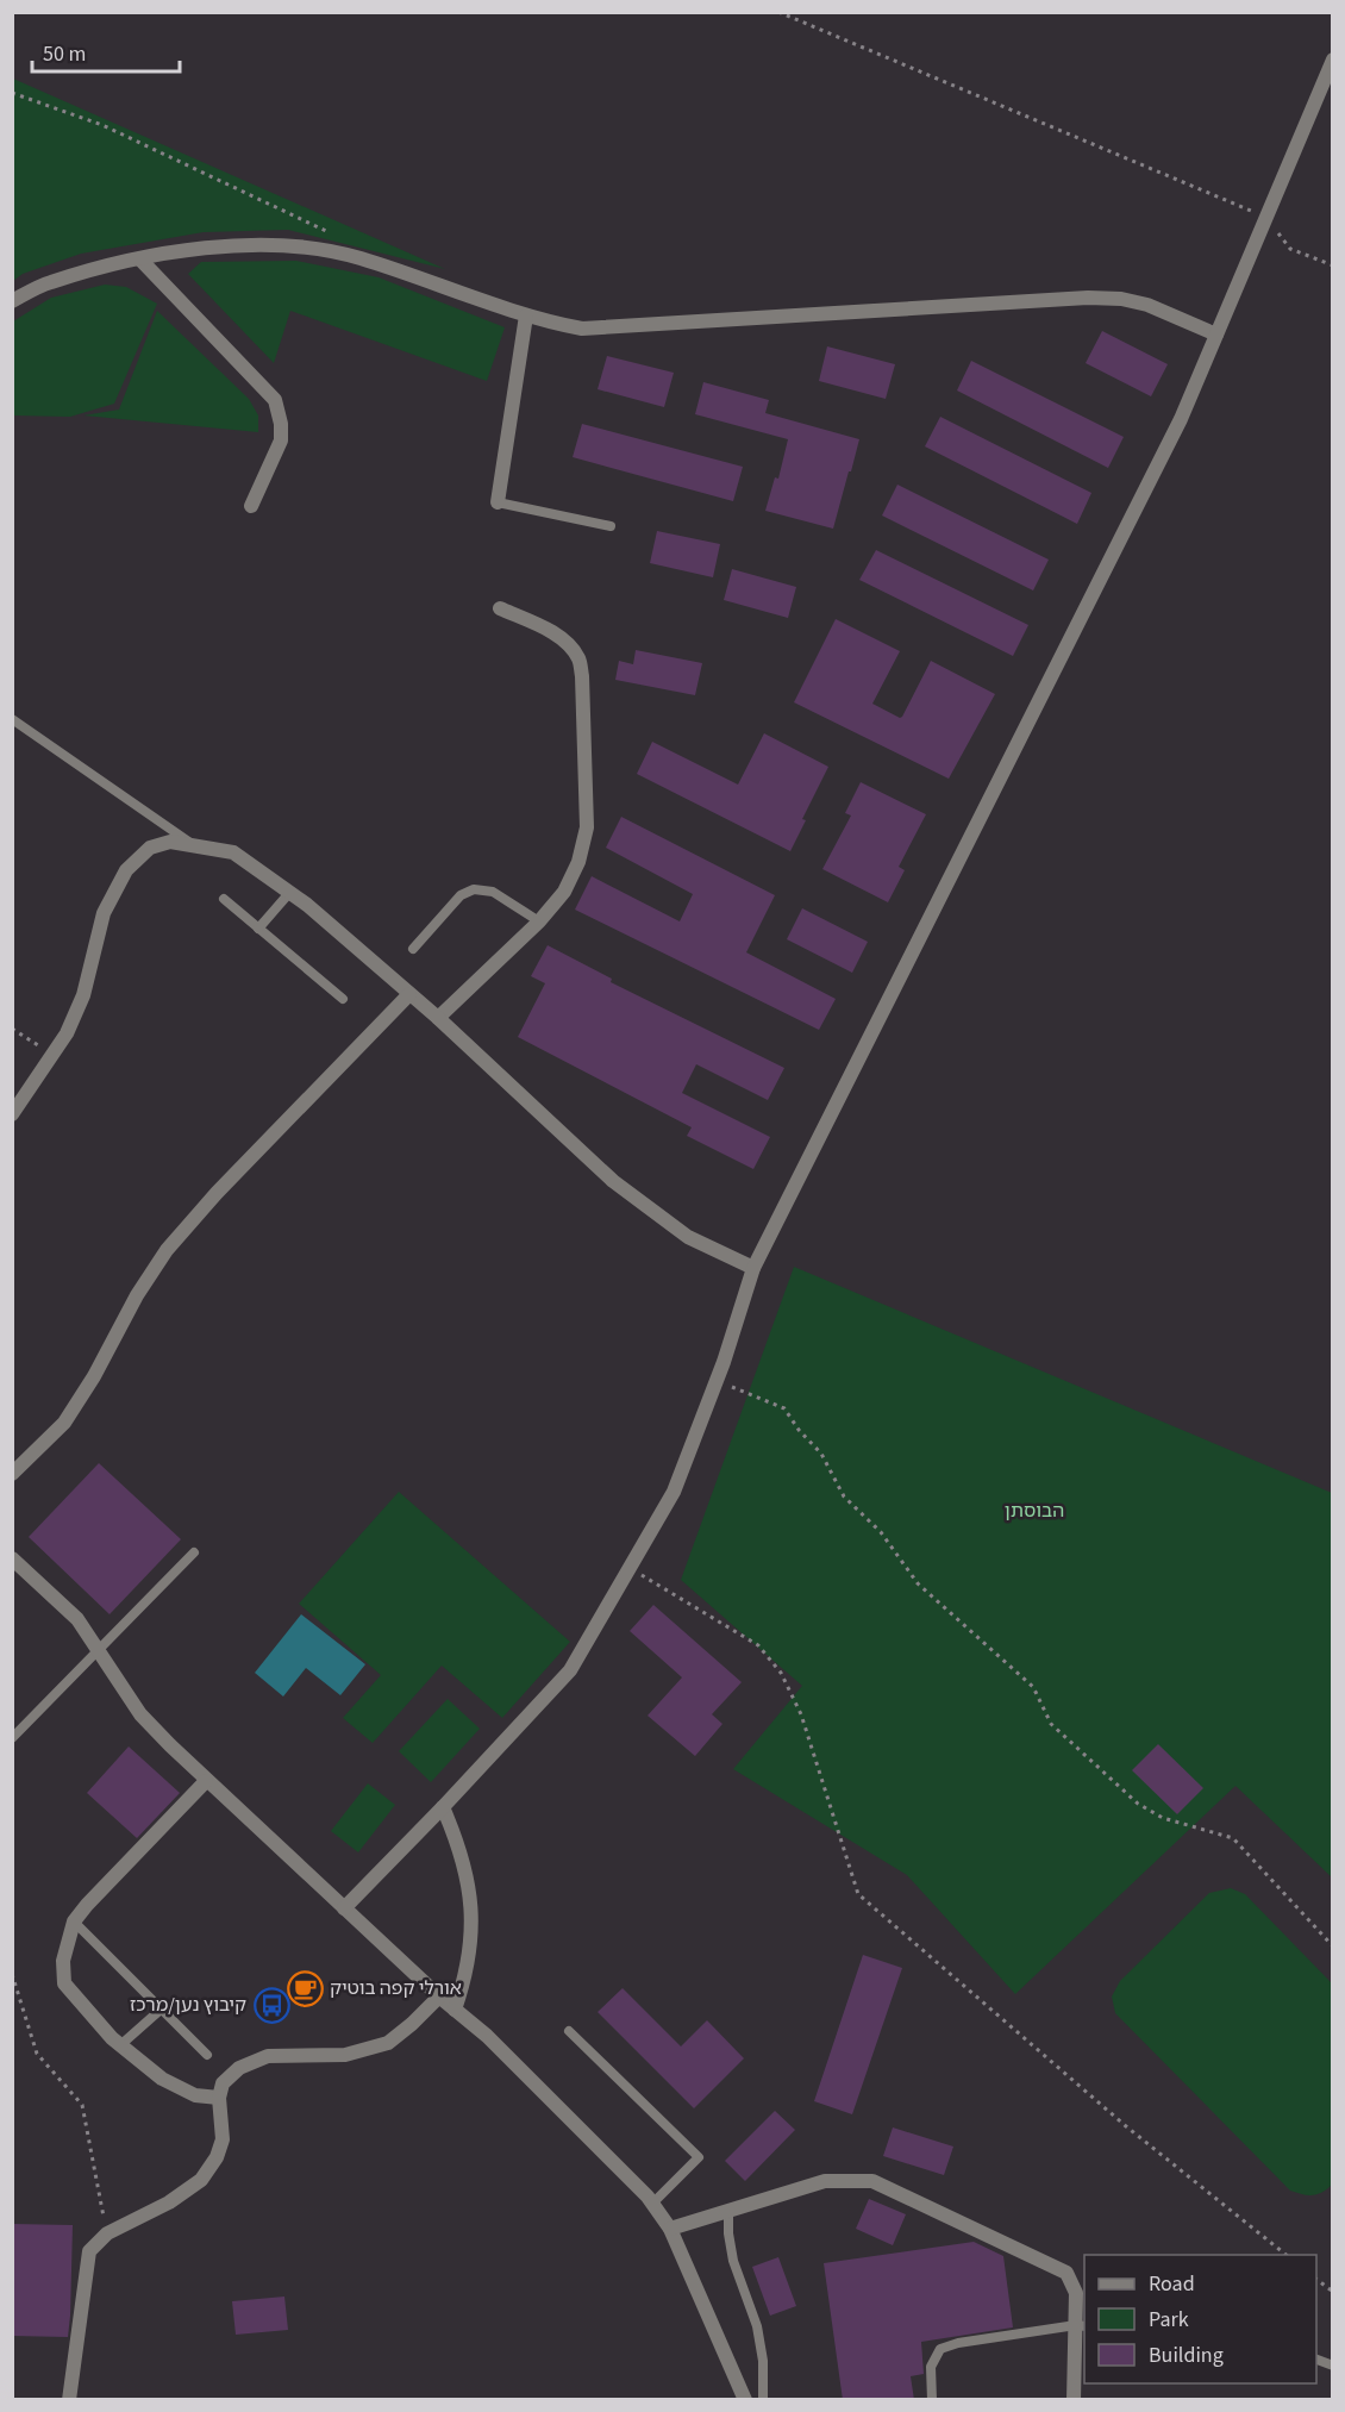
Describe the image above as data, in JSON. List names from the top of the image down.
{
  "parks": ["הבוסתן"],
  "places": {
    "cafe": ["אורלי קפה בוטיק"],
    "bus stop": ["קיבוץ נען/מרכז"]
  },
  "legend": ["Road", "Park", "Building"],
  "scale_bar": "50 m"
}
